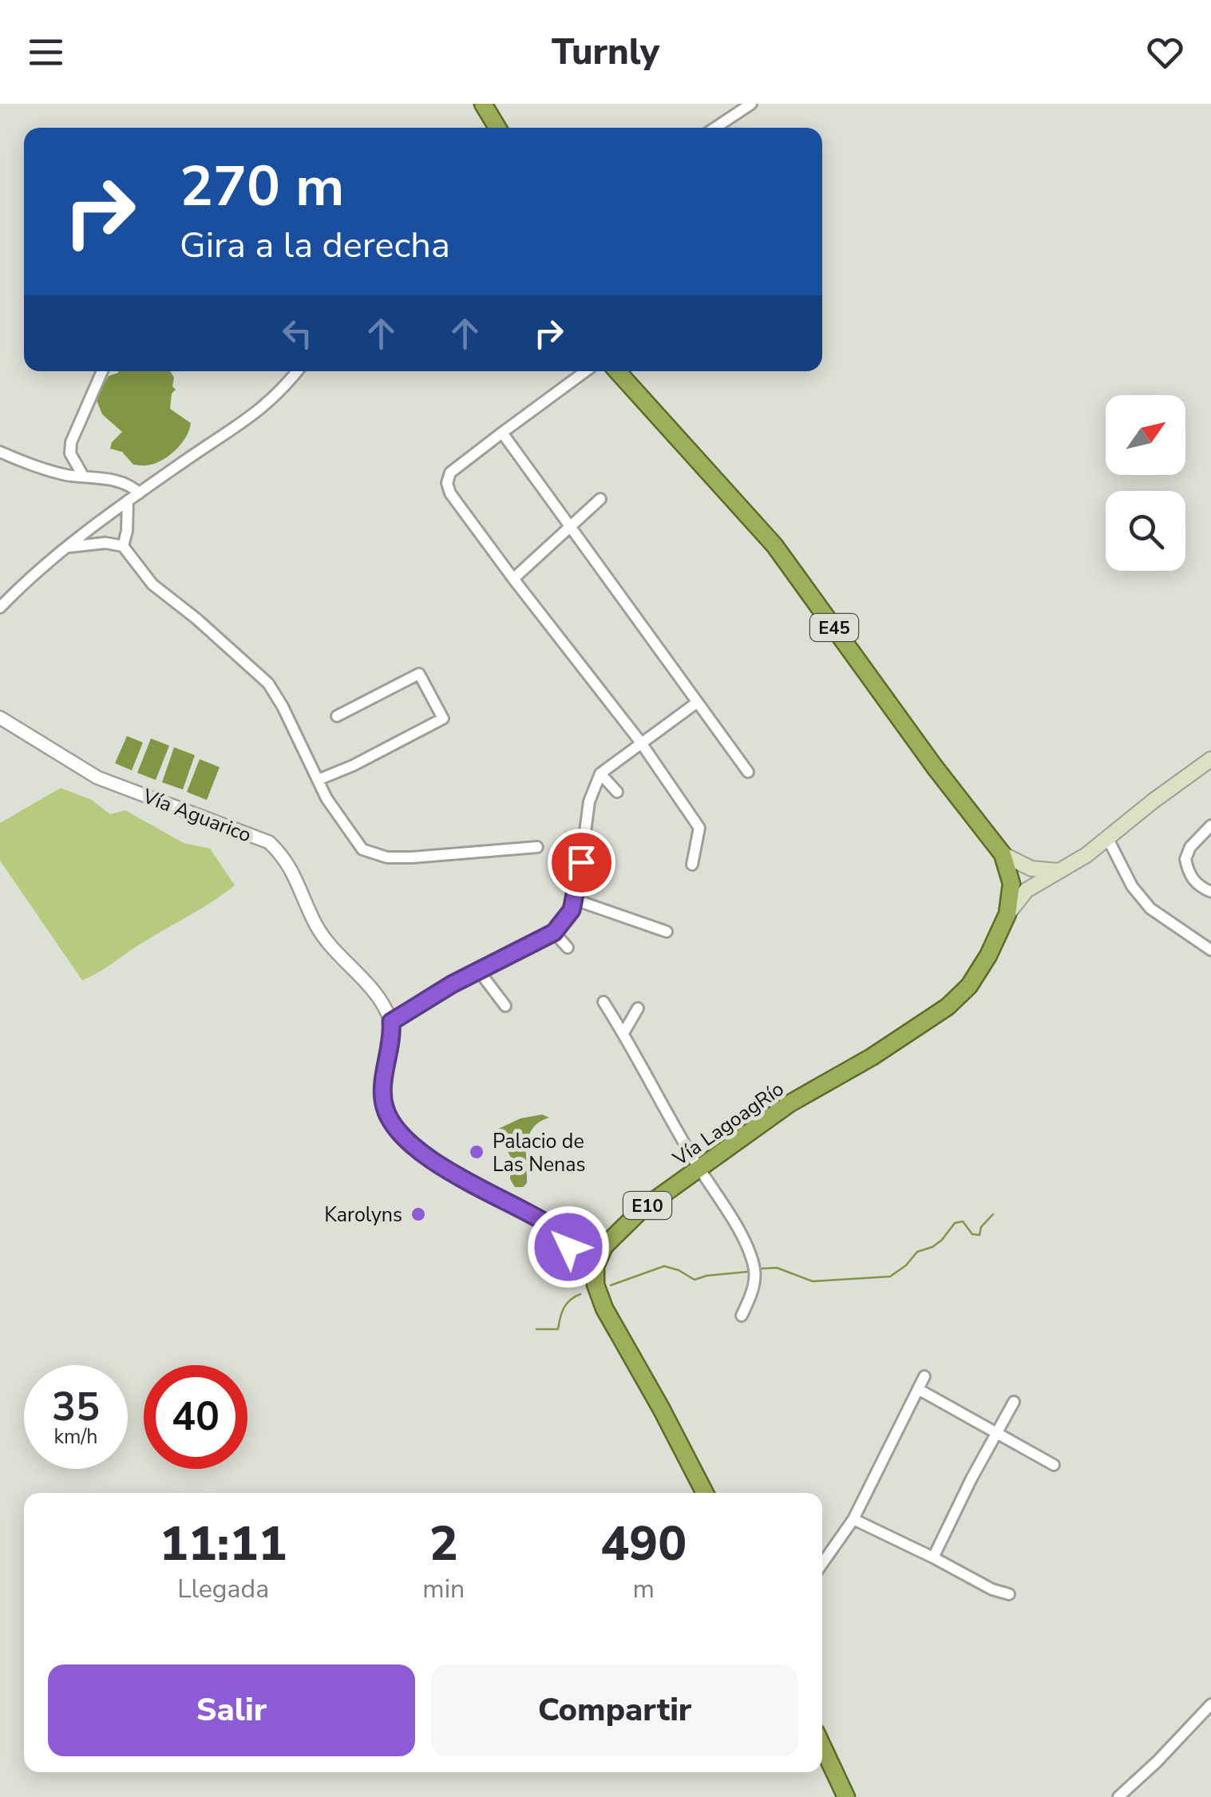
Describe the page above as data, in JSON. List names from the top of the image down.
{
  "streets": {
    "highway": ["E45", "Vía LagoagRío", "E10"],
    "street": ["Vía Aguarico"]
  },
  "crossings": [
    ["E45", "Vía LagoagRío"]
  ],
  "places": ["Palacio de Las Nenas", "Karolyns"],
  "north": "top right",
  "page": {
    "header": "Turnly",
    "turn": ["270 m", "Gira a la derecha"],
    "speed": "35 km/h",
    "limit": "40",
    "eta": [
      "11:11",
      "Llegada",
      "2",
      "min",
      "490",
      "m"
    ],
    "buttons": ["Salir", "Compartir"]
  }
}
